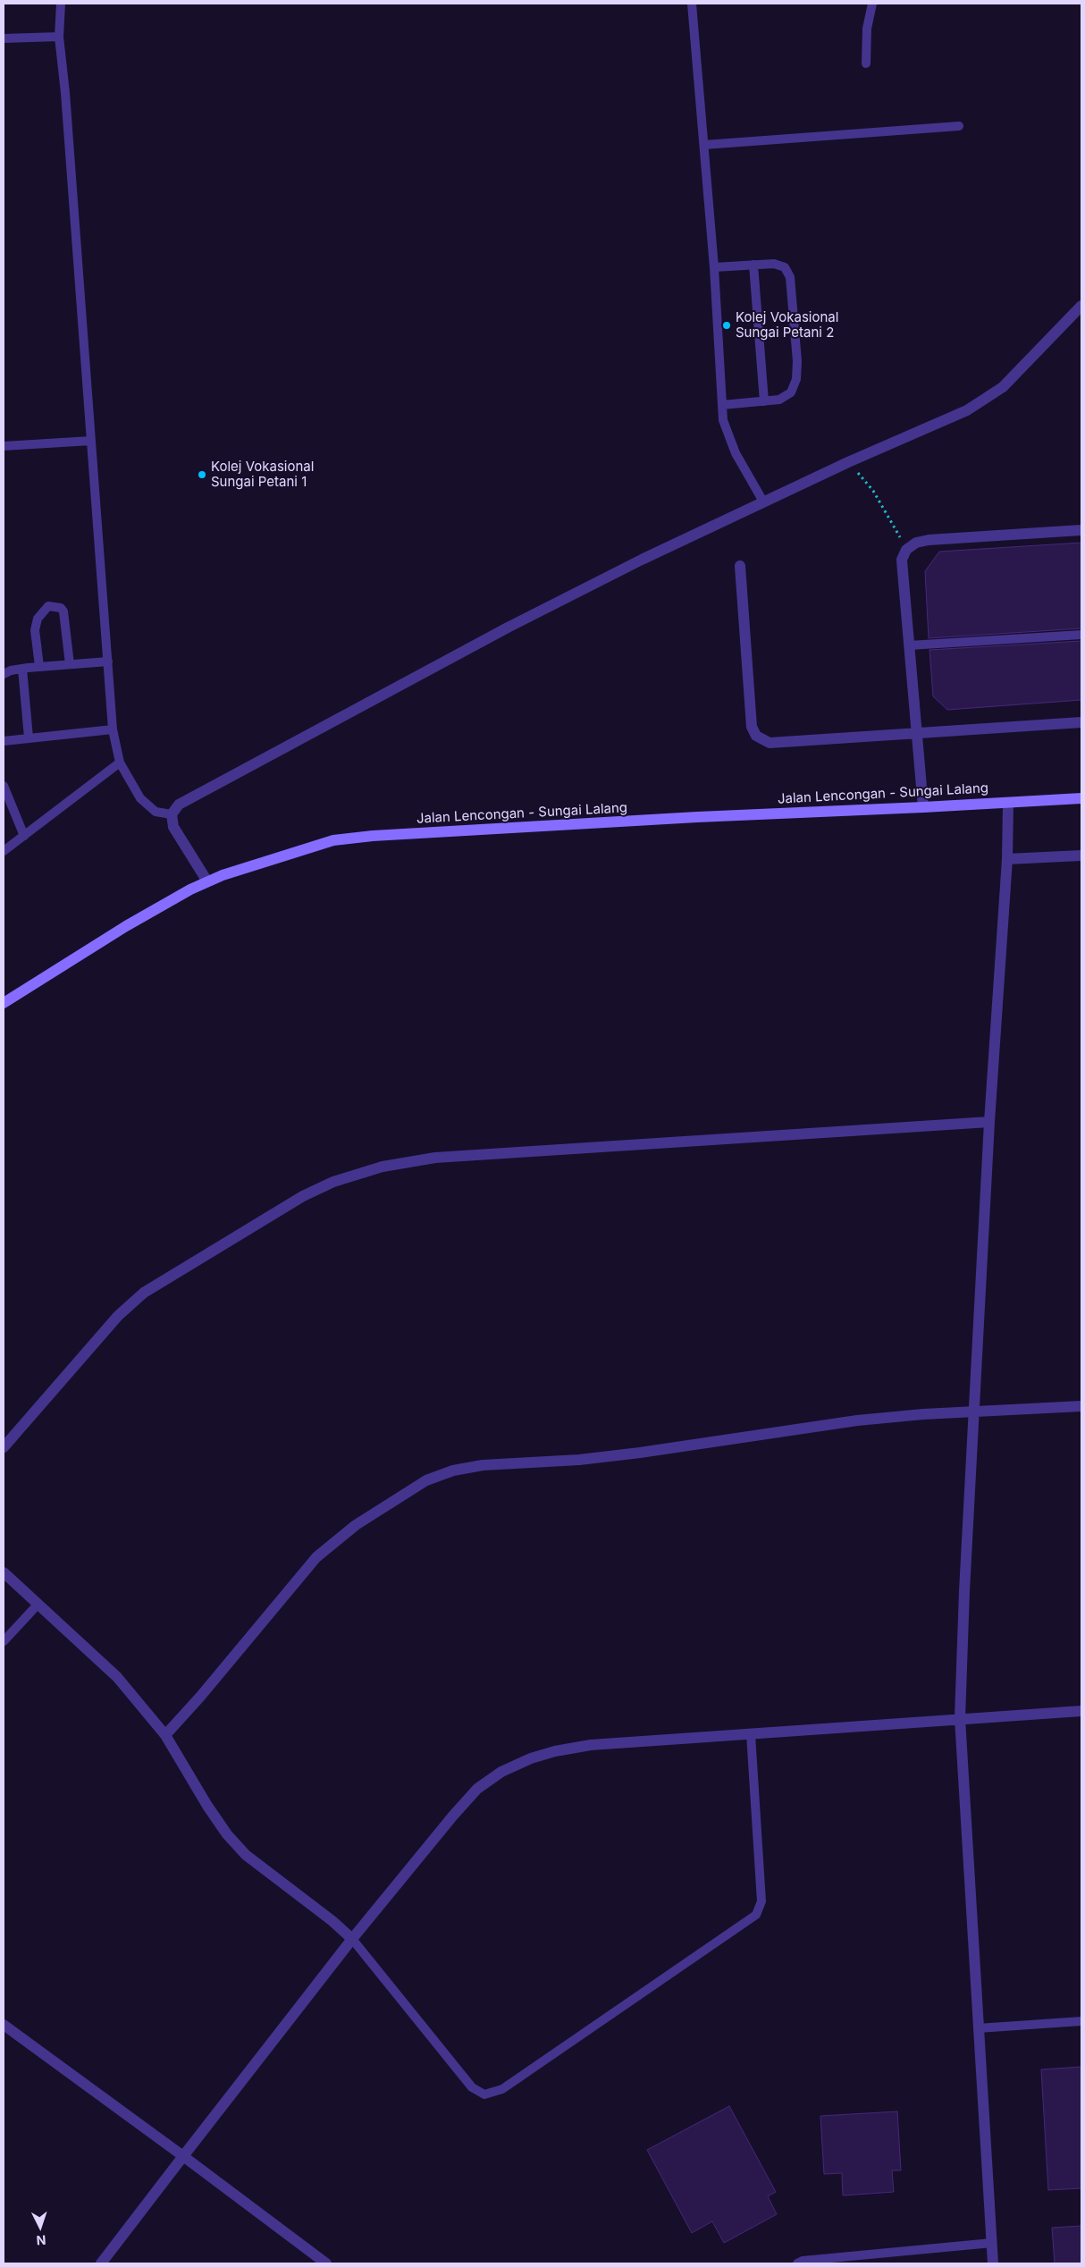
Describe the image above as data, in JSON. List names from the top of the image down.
{
  "streets": {
    "street": ["Jalan Lencongan - Sungai Lalang"]
  },
  "places": ["Kolej Vokasional Sungai Petani 2", "Kolej Vokasional Sungai Petani 1"],
  "north": "bottom"
}
